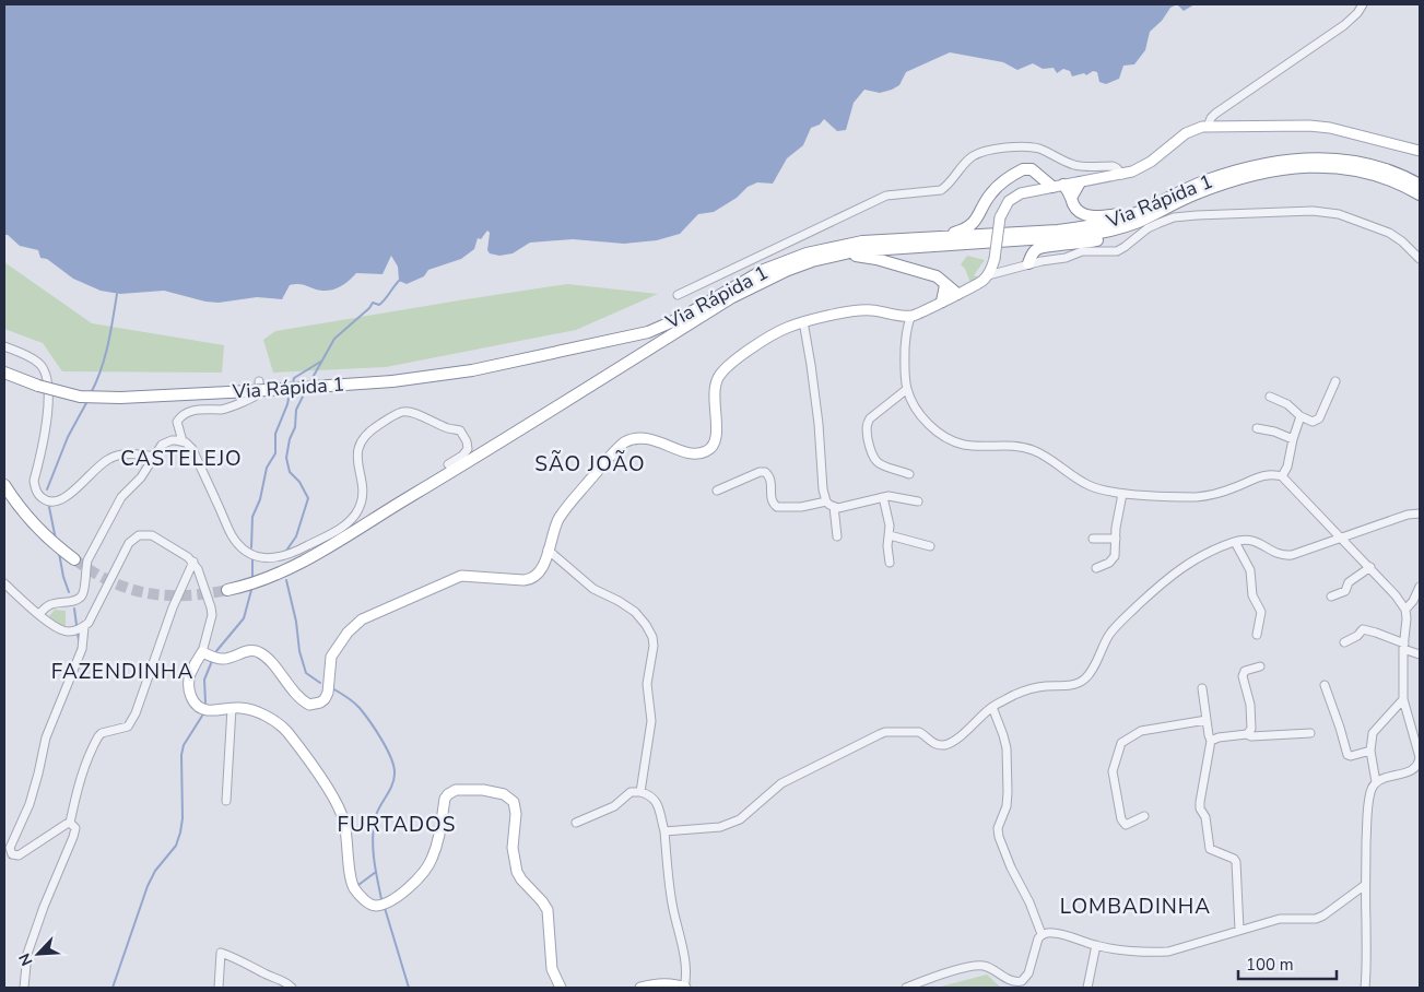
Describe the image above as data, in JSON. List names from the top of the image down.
{
  "streets": {
    "highway": ["Via Rápida 1"]
  },
  "districts": [
    "CASTELEJO",
    "SÃO JOÃO",
    "FAZENDINHA",
    "FURTADOS",
    "LOMBADINHA"
  ],
  "scale_bar": "100 m",
  "north": "bottom left"
}
